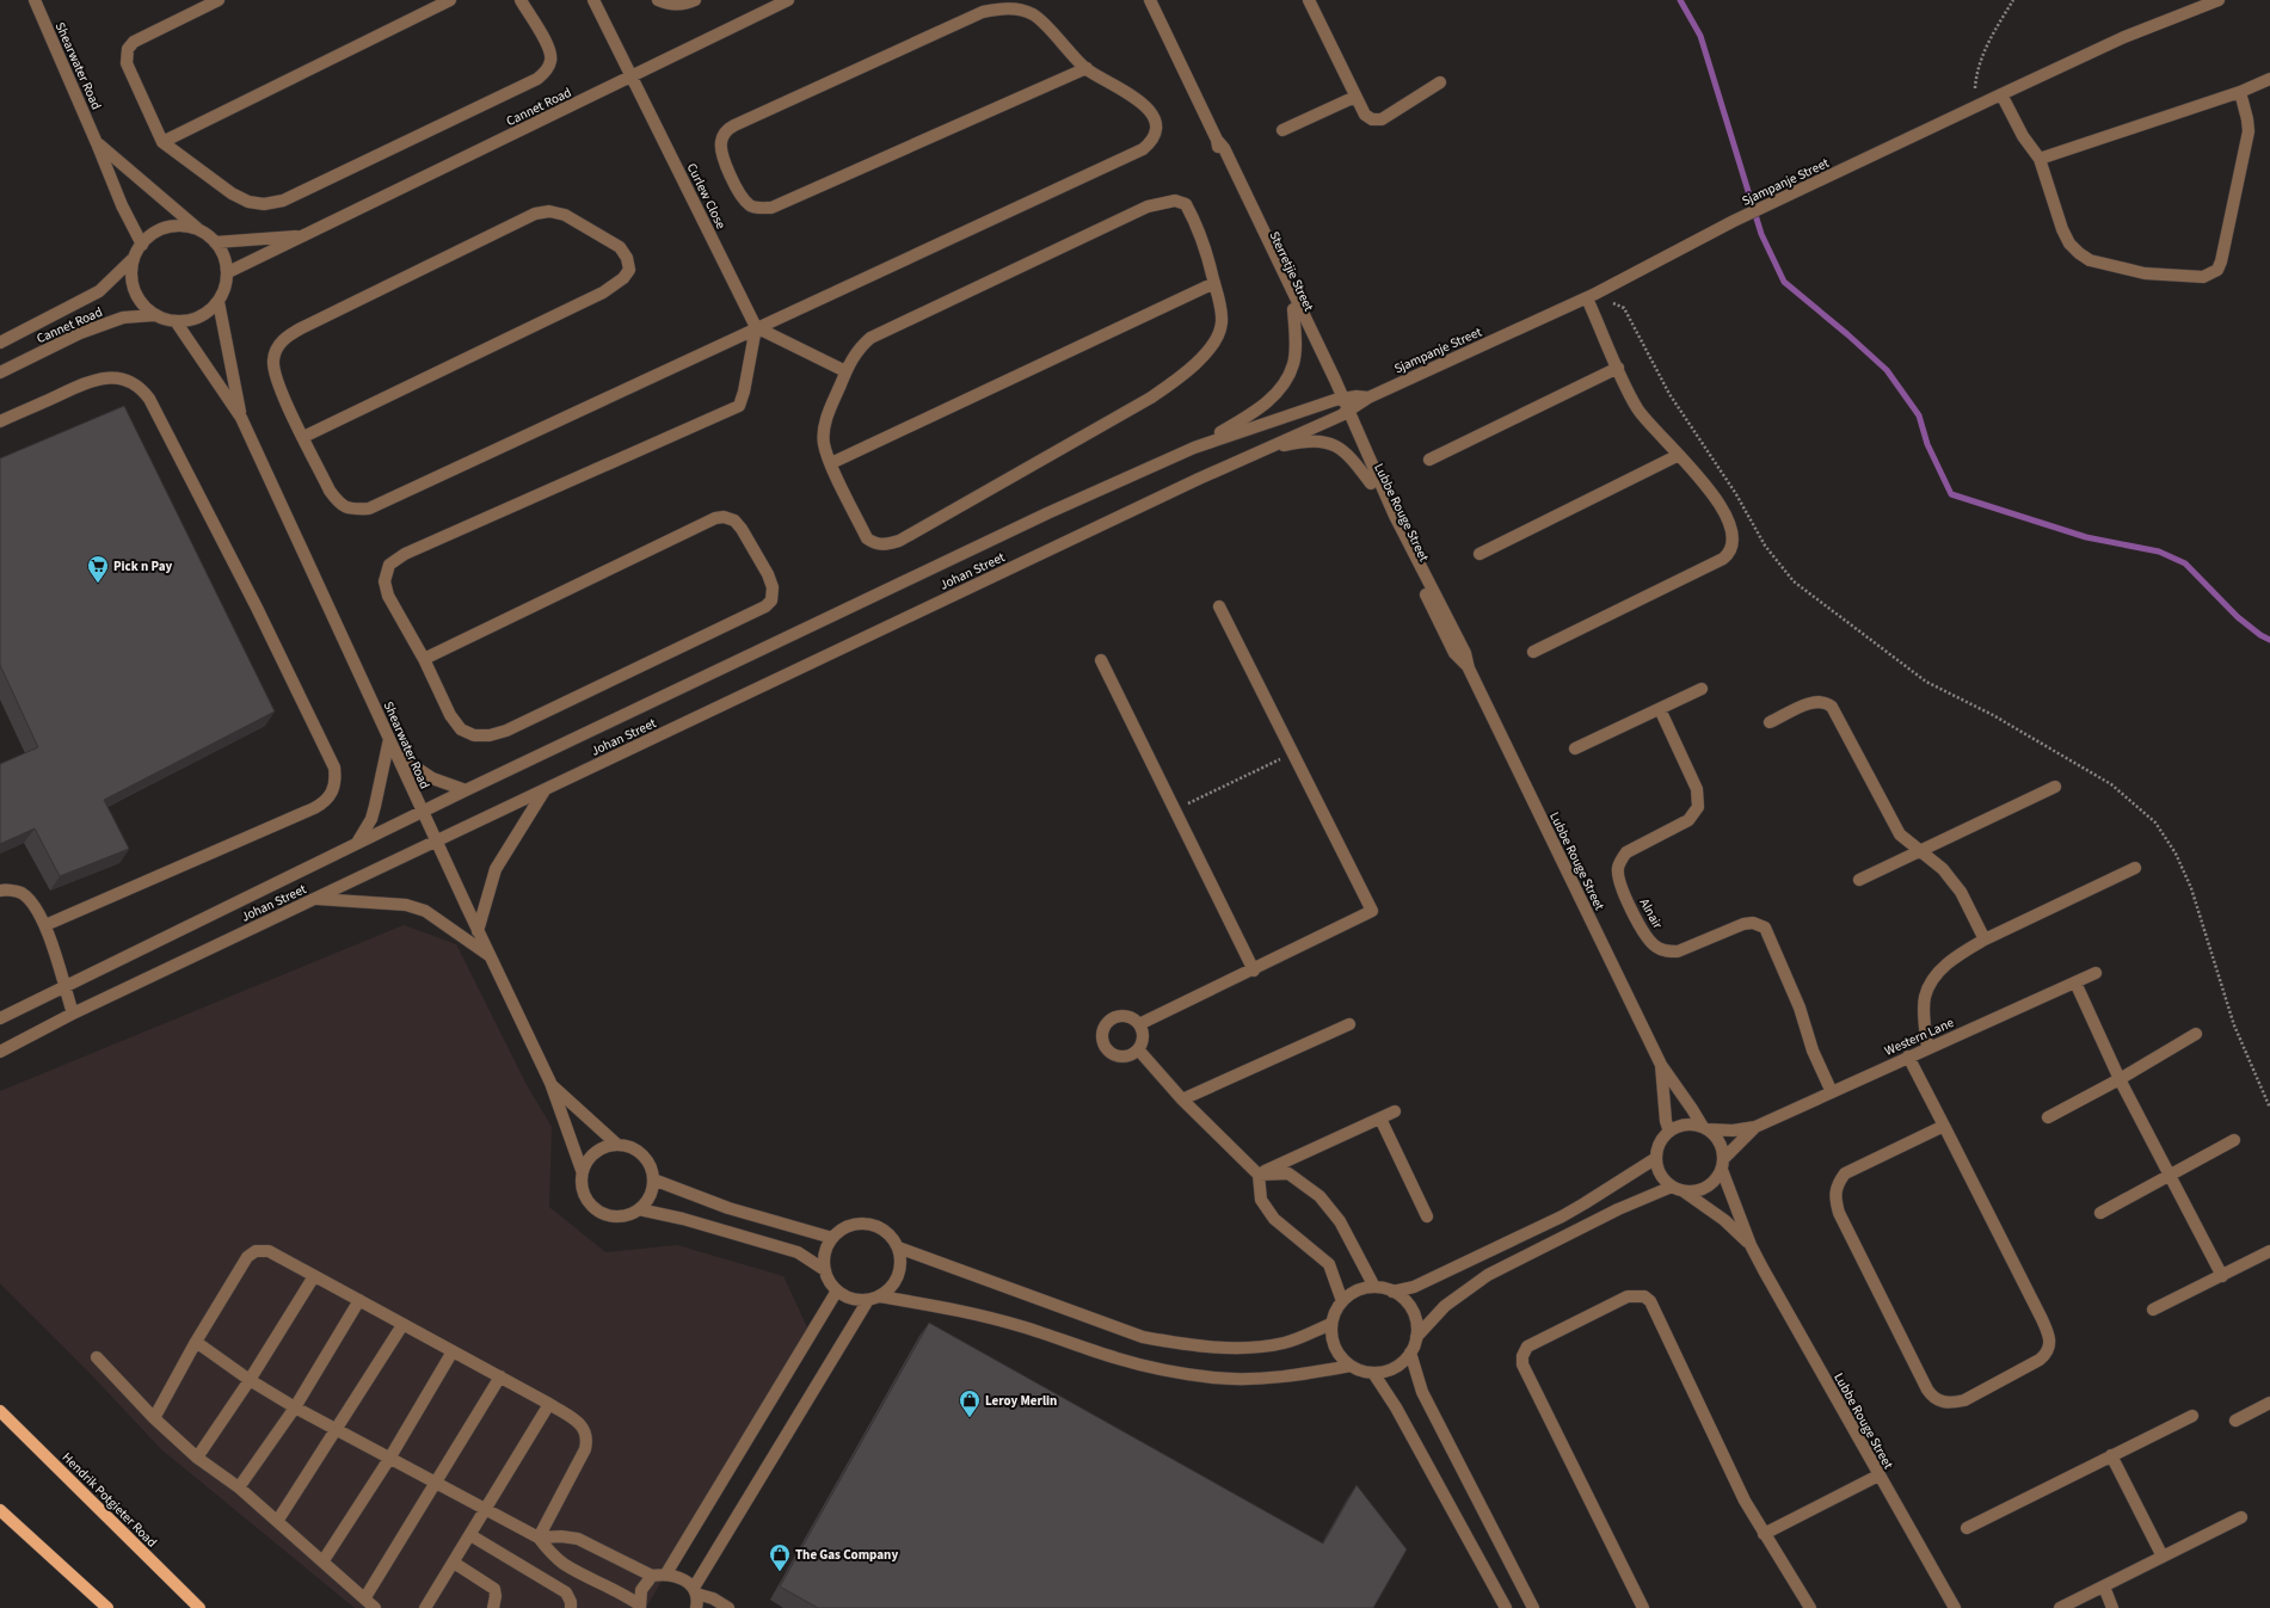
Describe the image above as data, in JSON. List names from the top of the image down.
{
  "streets": {
    "main road": ["Hendrik Potgieter Road"],
    "street": [
      "Shearwater Road",
      "Cannet Road",
      "Sjampanje Street",
      "Curlew Close",
      "Sterretjie Street",
      "Lubbe Rouge Street",
      "Johan Street",
      "Alnair",
      "Western Lane"
    ]
  },
  "crossings": [
    ["Shearwater Road", "Cannet Road"],
    ["Shearwater Road", "Johan Street"],
    ["Cannet Road", "Curlew Close"],
    ["Sjampanje Street", "Sterretjie Street"],
    ["Sjampanje Street", "Lubbe Rouge Street"],
    ["Sjampanje Street", "Johan Street"],
    ["Sterretjie Street", "Lubbe Rouge Street"],
    ["Sterretjie Street", "Johan Street"],
    ["Lubbe Rouge Street", "Johan Street"],
    ["Lubbe Rouge Street", "Western Lane"],
    ["Alnair", "Western Lane"]
  ],
  "places": {
    "supermarket": ["Pick n Pay"],
    "shop": ["Leroy Merlin", "The Gas Company"]
  }
}
